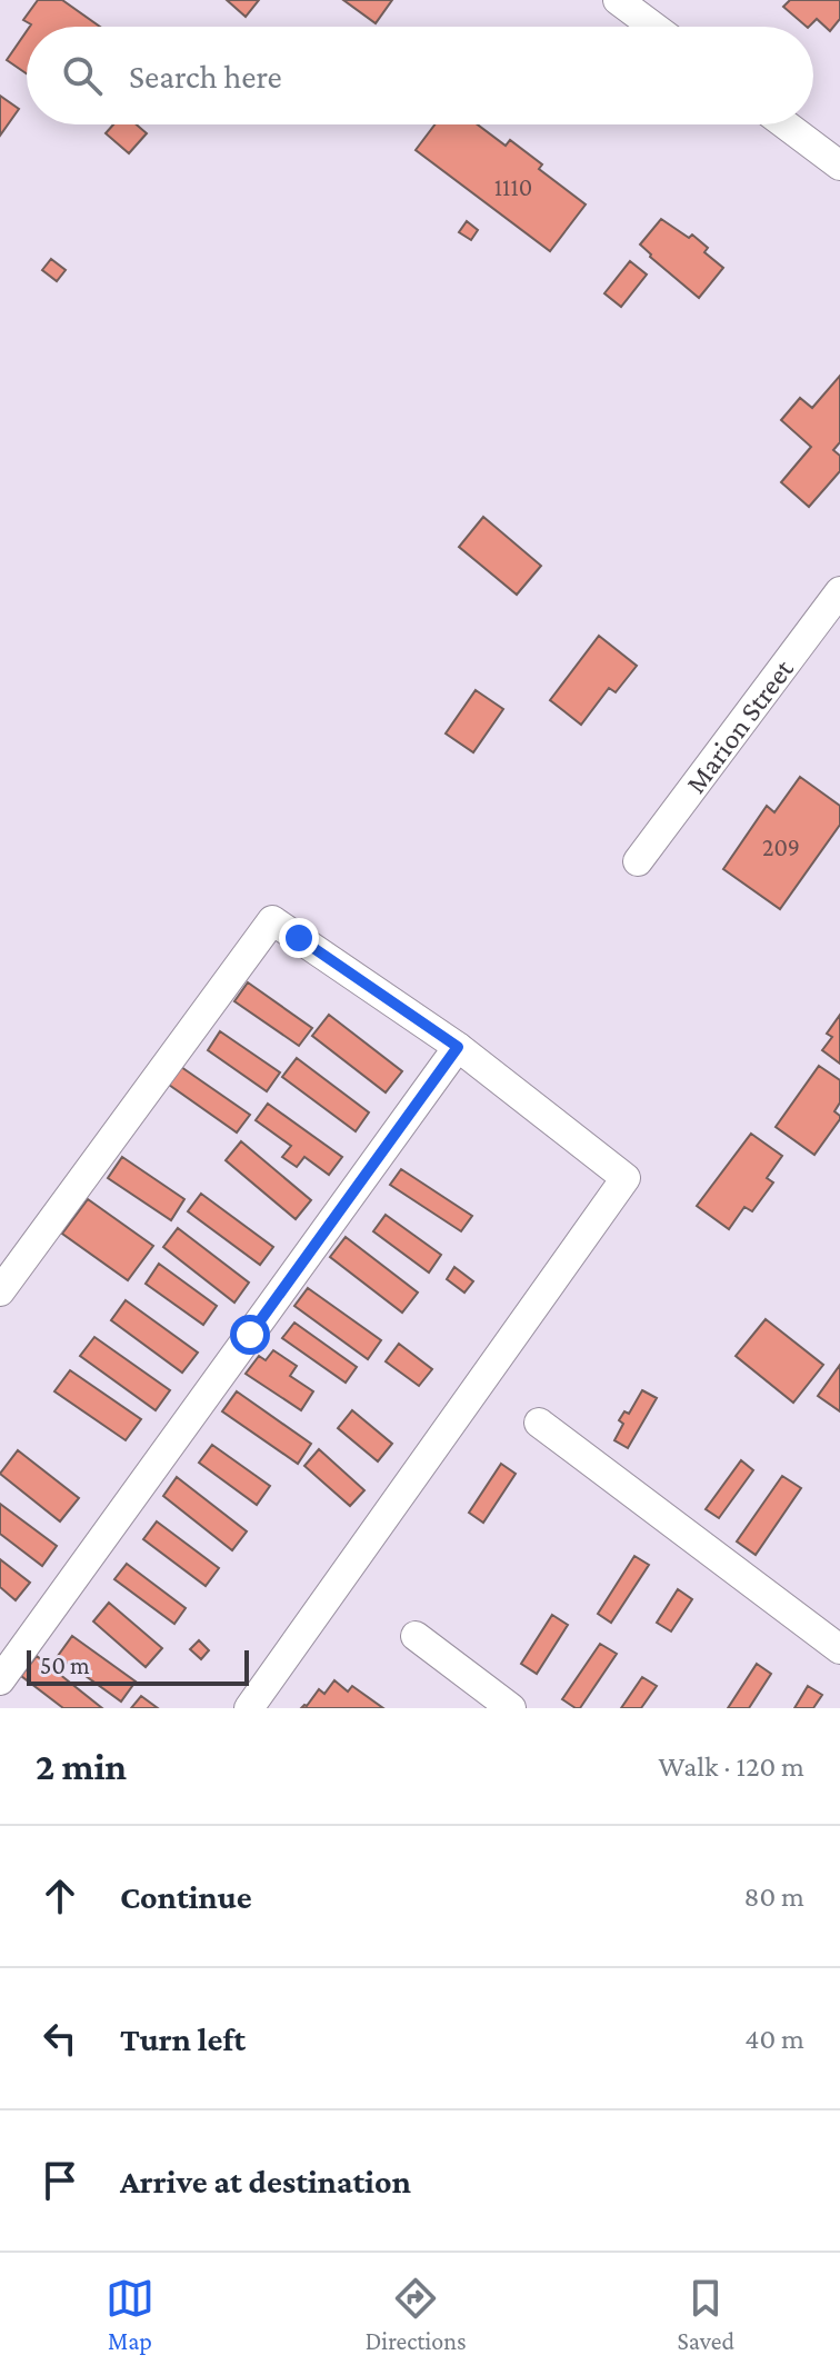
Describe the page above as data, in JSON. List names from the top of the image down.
{
  "streets": {
    "street": ["Marion Street"]
  },
  "house_numbers": ["1110", "209"],
  "scale_bar": "50 m",
  "page": {
    "search": "Search here",
    "scale": "50 m",
    "heading": ["2 min", "Walk · 120 m"],
    "list": [
      ["Continue", "80 m"],
      ["Turn left", "40 m"],
      "Arrive at destination"
    ],
    "nav": ["Map", "Directions", "Saved"]
  }
}
